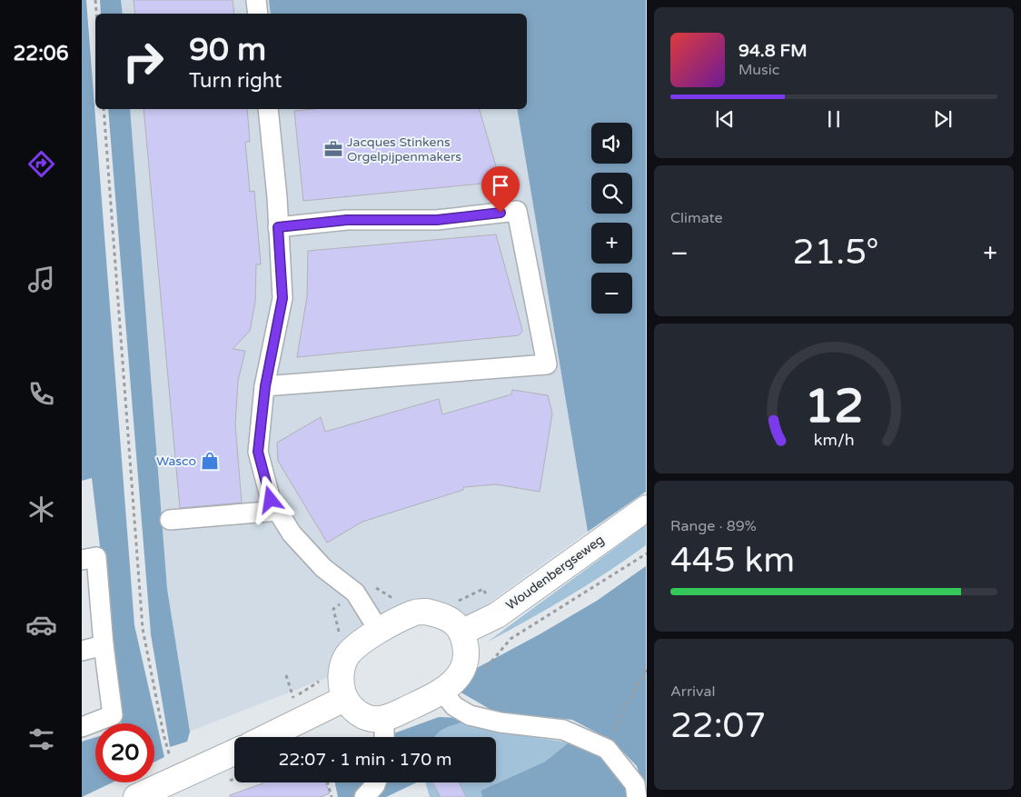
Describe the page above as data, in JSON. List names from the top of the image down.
{
  "streets": {
    "main road": ["Woudenbergseweg"]
  },
  "places": {
    "office": ["Jacques Stinkens Orgelpijpenmakers"],
    "shop": ["Wasco"]
  },
  "page": {
    "tabs": "22:06",
    "turn": ["90 m", "Turn right"],
    "song": ["94.8 FM", "Music"],
    "map_buttons": ["+", "−"],
    "tile": [
      "Climate",
      ["Range · 89%", "445 km"],
      ["Arrival", "22:07"]
    ],
    "heat": ["−", "21.5°", "+"],
    "limit": "20",
    "trip": "22:07 · 1 min · 170 m",
    "gauge": ["12", "km/h"]
  }
}
